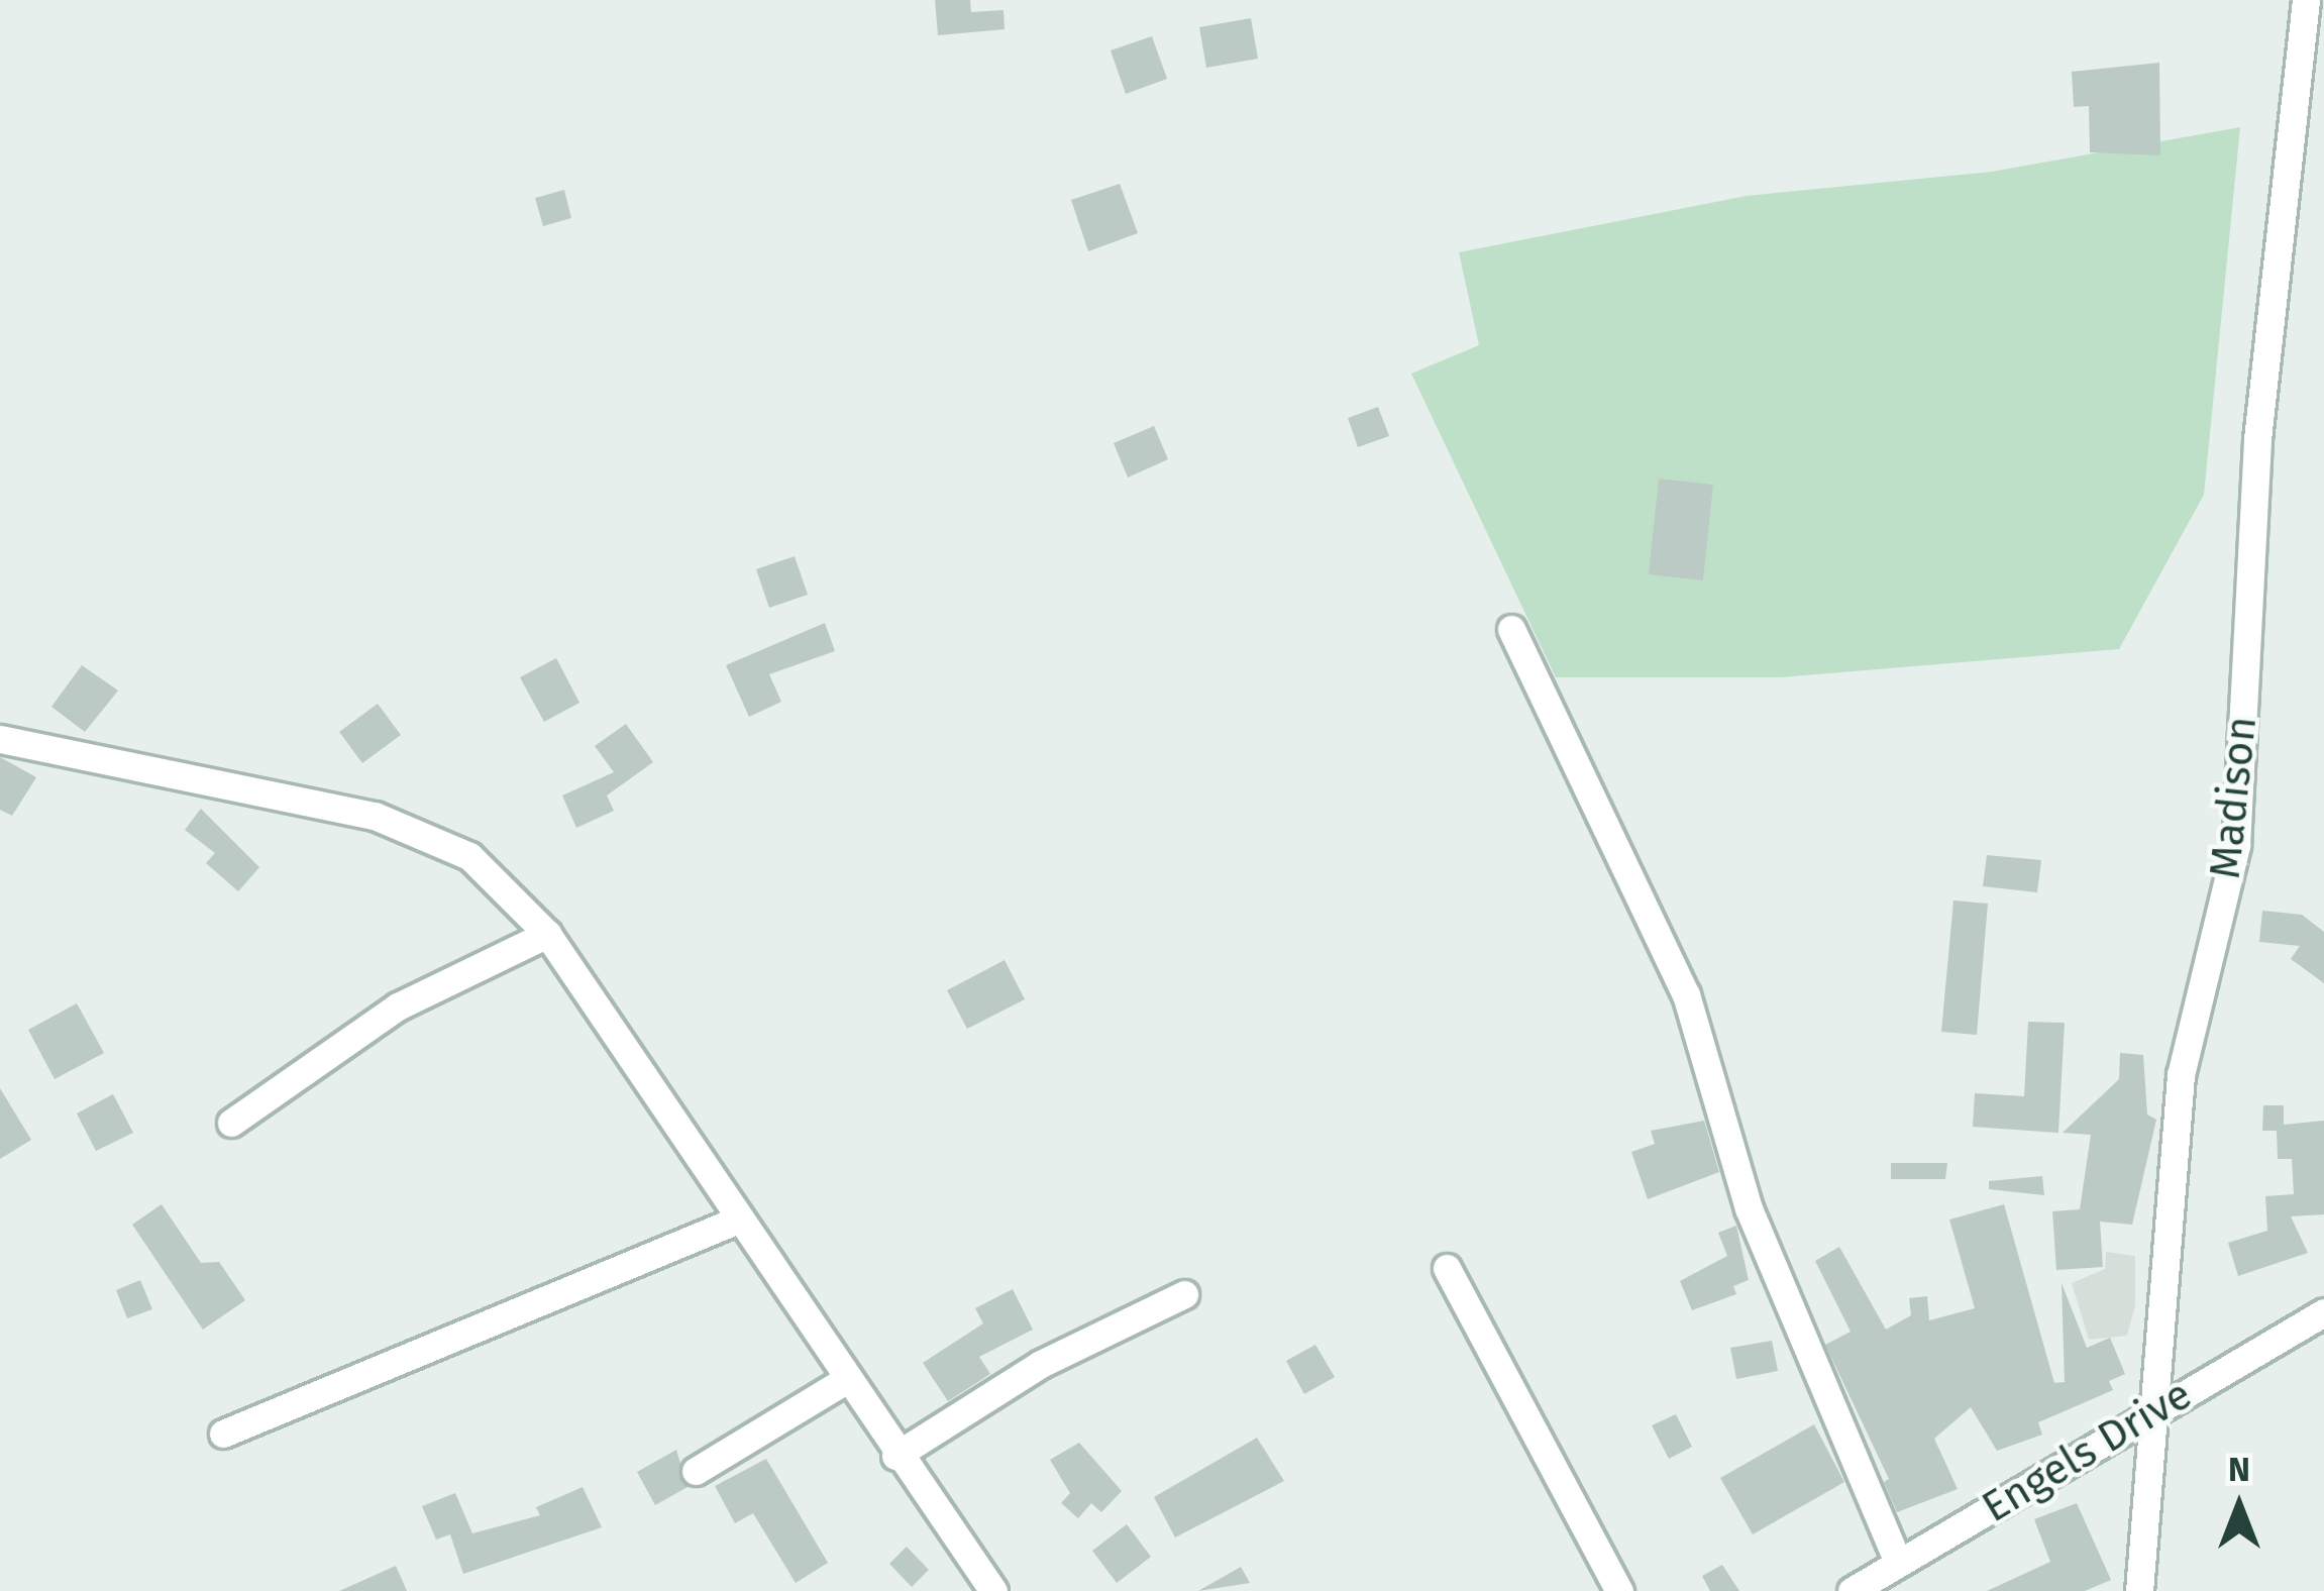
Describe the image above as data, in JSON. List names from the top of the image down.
{
  "streets": {
    "street": ["Madison", "Engels Drive"]
  },
  "crossings": [
    ["Madison", "Engels Drive"]
  ],
  "north": "top"
}
